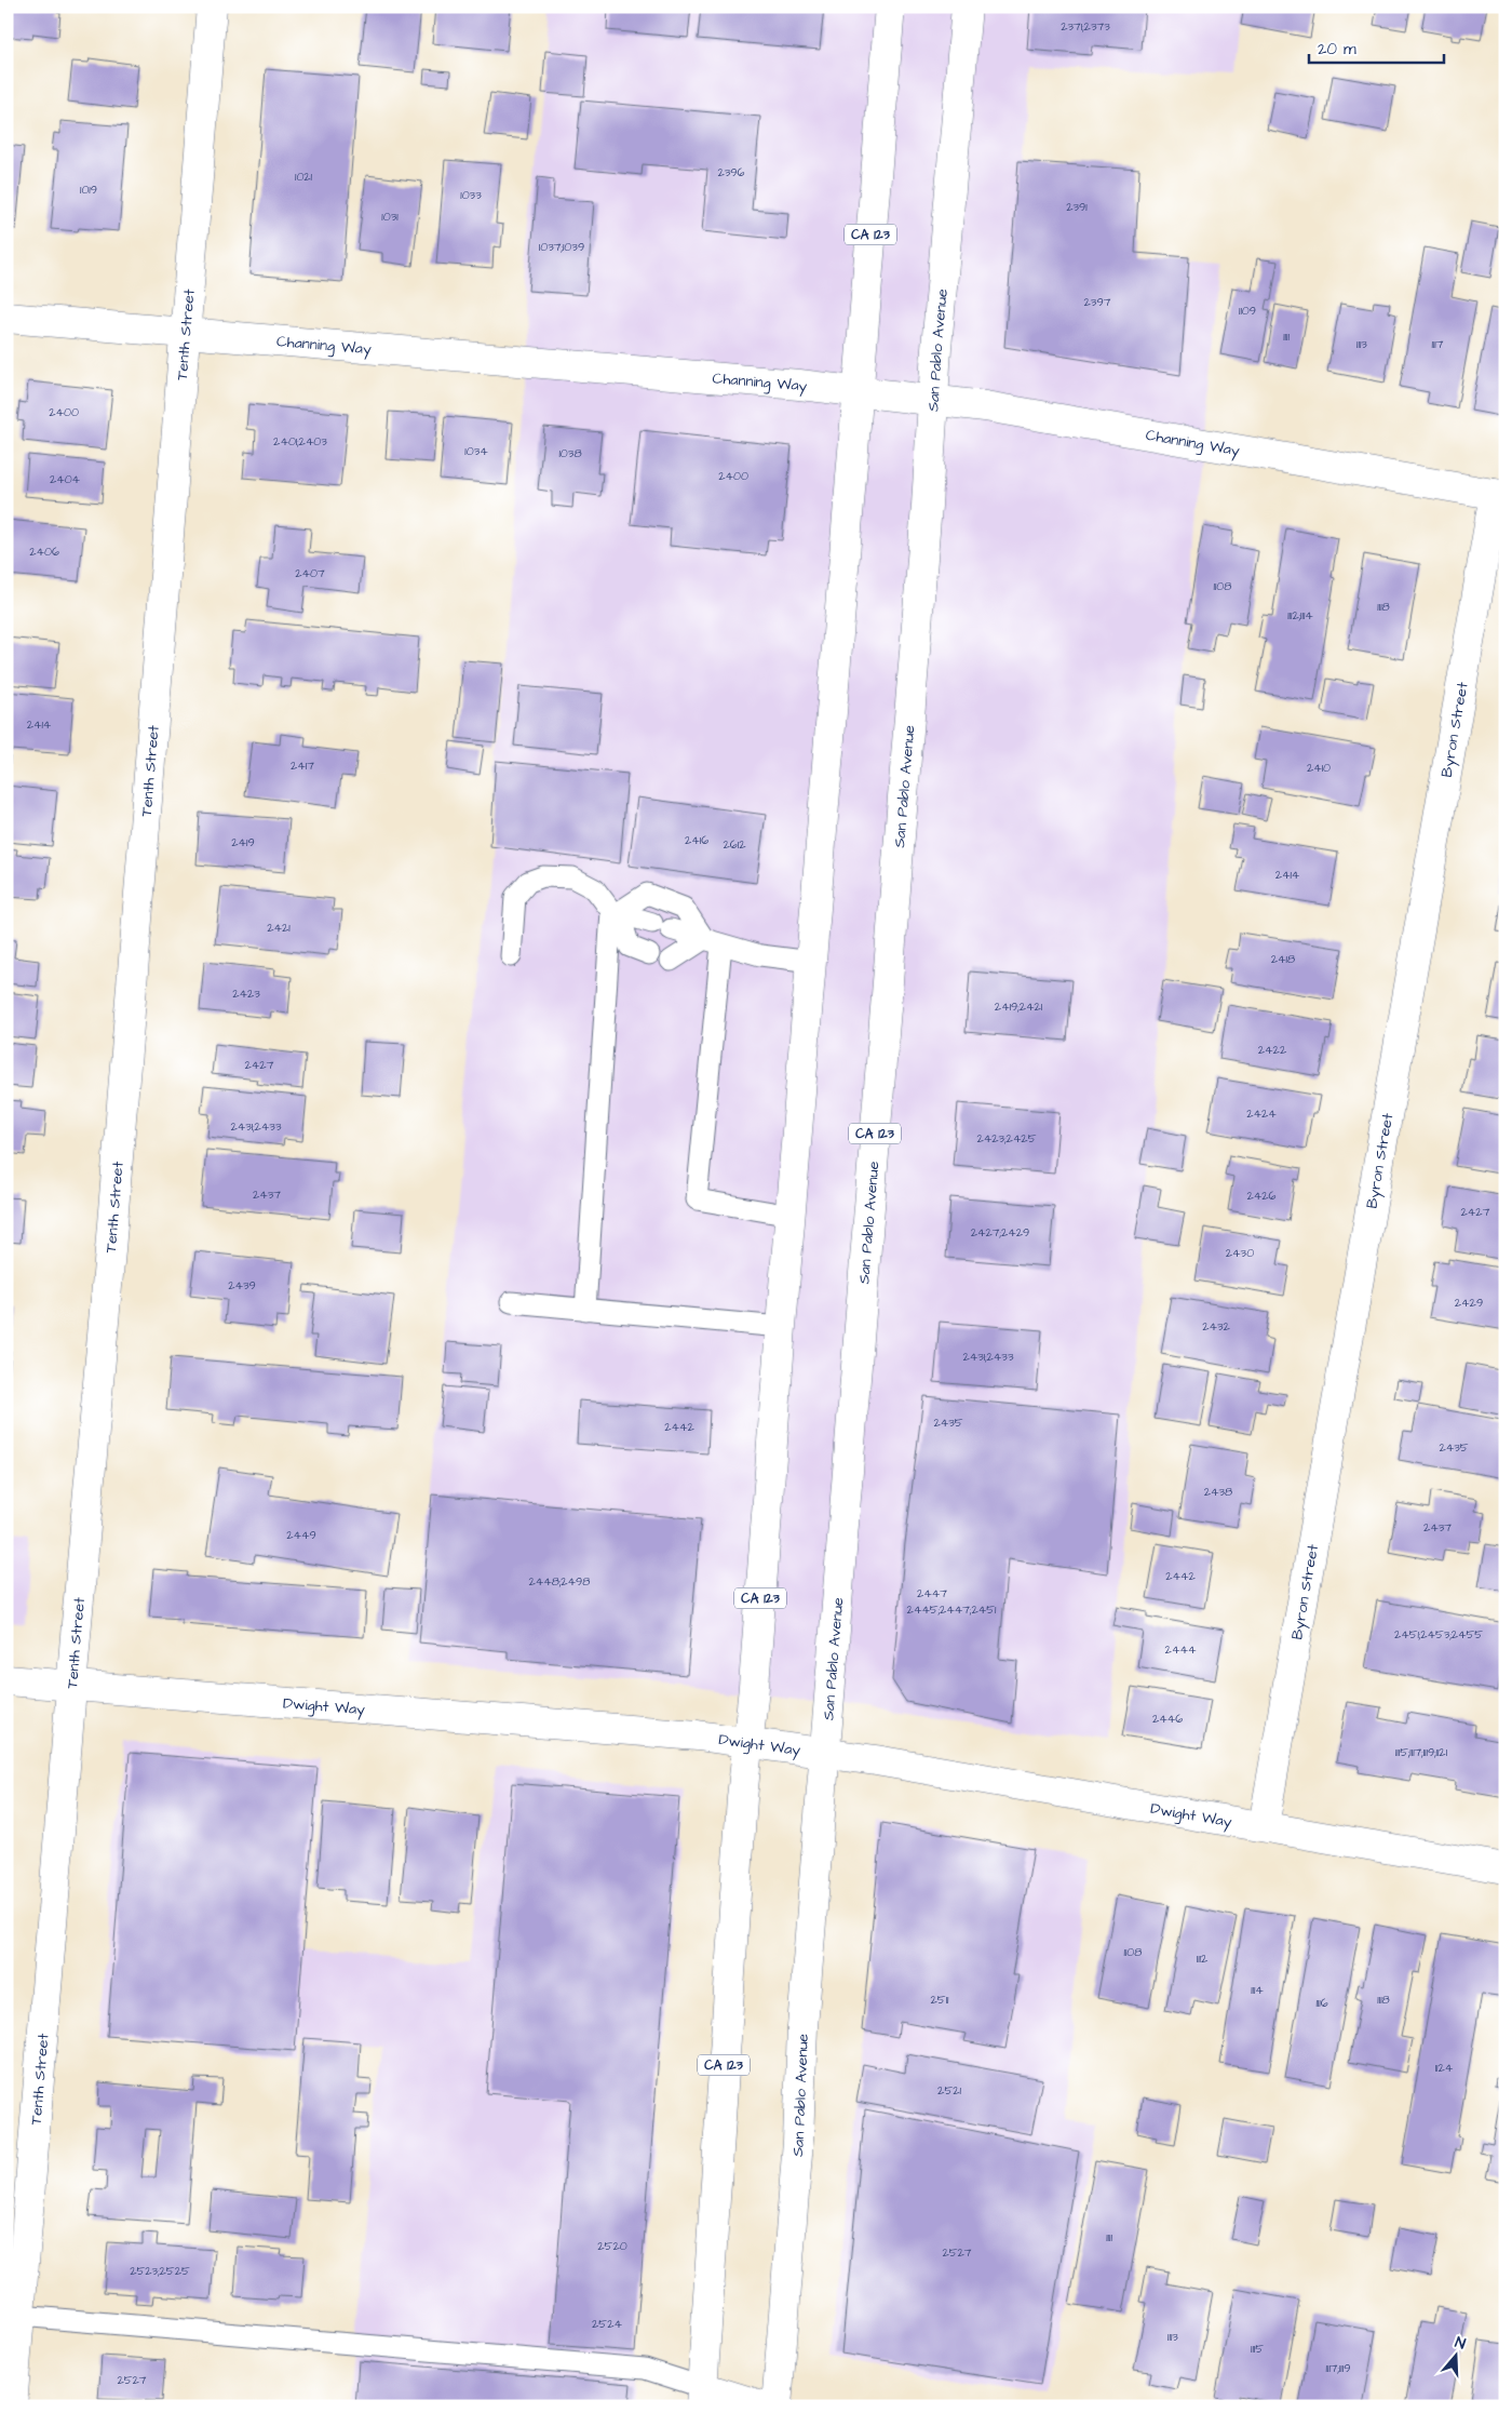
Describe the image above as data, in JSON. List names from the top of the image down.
{
  "streets": {
    "street": [
      "CA 123",
      "Tenth Street",
      "Channing Way",
      "San Pablo Avenue",
      "Byron Street",
      "Dwight Way"
    ]
  },
  "crossings": [
    ["CA 123", "Channing Way"],
    ["CA 123", "Dwight Way"],
    ["Tenth Street", "Channing Way"],
    ["Tenth Street", "Dwight Way"],
    ["Channing Way", "San Pablo Avenue"],
    ["Channing Way", "Byron Street"],
    ["San Pablo Avenue", "Dwight Way"],
    ["Byron Street", "Dwight Way"]
  ],
  "house_numbers": [
    "2371;2373",
    "2396",
    "1021",
    "1019",
    "1033",
    "2391",
    "1031",
    "1037;1039",
    "2397",
    "1109",
    "1111",
    "1113",
    "1117",
    "2400",
    "2401;2403",
    "1034",
    "1038",
    "2400",
    "2404",
    "2406",
    "2407",
    "1108",
    "1118",
    "1112;1114",
    "2414",
    "2417",
    "2410",
    "2416",
    "2419",
    "2612",
    "2414",
    "2421",
    "2418",
    "2423",
    "2419;2421",
    "2422",
    "2427",
    "2424",
    "2431;2433",
    "2423;2425",
    "2437",
    "2426",
    "2427",
    "2427;2429",
    "2430",
    "2439",
    "2429",
    "2432",
    "2431;2433",
    "2435",
    "2442",
    "2435",
    "2438",
    "2437",
    "2449",
    "2442",
    "2448;2498",
    "2447",
    "2445;2447;2451",
    "2451;2453;2455",
    "2444",
    "2446",
    "1115;1117;1119;1121",
    "1108",
    "1112",
    "1114",
    "2511",
    "1118",
    "1116",
    "1124",
    "2521",
    "1111",
    "2520",
    "2527",
    "2523;2525",
    "2524",
    "1113",
    "1115",
    "1117;1119",
    "2527"
  ],
  "scale_bar": "20 m",
  "north": "top"
}
